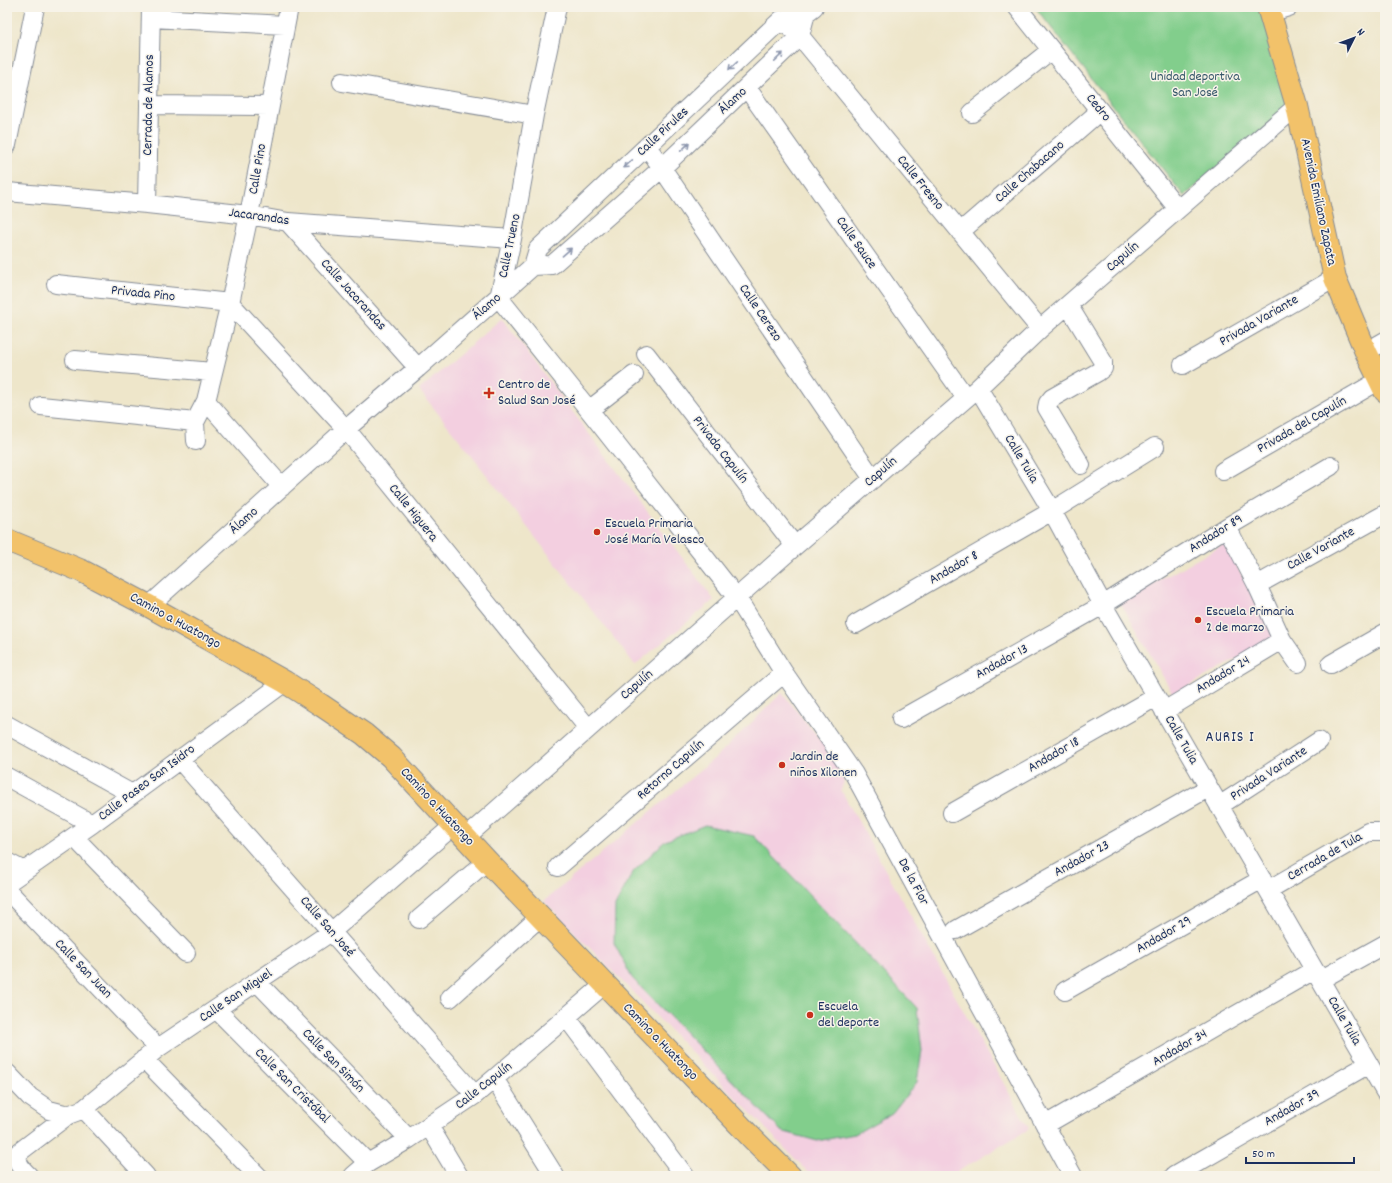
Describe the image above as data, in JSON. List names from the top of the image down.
{
  "streets": {
    "main road": ["Avenida Emiliano Zapata", "Camino a Huatongo"],
    "street": [
      "Álamo",
      "Cerrada de Alamos",
      "Cedro",
      "Calle Pirules",
      "Calle Pino",
      "Calle Chabacano",
      "Calle Fresno",
      "Jacarandas",
      "Calle Sauce",
      "Calle Trueno",
      "Capulín",
      "Privada Pino",
      "Calle Jacarandas",
      "Calle Cerezo",
      "Privada Variante",
      "Privada del Capulín",
      "Privada Capulín",
      "Calle Tulia",
      "Calle Higuera",
      "Andador 89",
      "Calle Variante",
      "Andador 8",
      "Andador 13",
      "Andador 24",
      "Andador 18",
      "Retorno Capulín",
      "Calle Paseo San Isidro",
      "Cerrada de Tula",
      "Andador 23",
      "De la Flor",
      "Calle San José",
      "Andador 29",
      "Calle San Juan",
      "Calle San Miguel",
      "Andador 34",
      "Calle San Simón",
      "Calle San Cristóbal",
      "Calle Capulín",
      "Andador 39"
    ]
  },
  "crossings": [
    ["Álamo", "Calle Pirules"],
    ["Álamo", "Calle Fresno"],
    ["Álamo", "Calle Sauce"],
    ["Álamo", "Calle Trueno"],
    ["Álamo", "Calle Jacarandas"],
    ["Álamo", "Calle Cerezo"],
    ["Álamo", "Calle Higuera"],
    ["Álamo", "Camino a Huatongo"],
    ["Cerrada de Alamos", "Jacarandas"],
    ["Cedro", "Calle Chabacano"],
    ["Cedro", "Capulín"],
    ["Calle Pirules", "Calle Fresno"],
    ["Calle Pirules", "Calle Cerezo"],
    ["Calle Pino", "Jacarandas"],
    ["Calle Pino", "Privada Pino"],
    ["Calle Pino", "Calle Higuera"],
    ["Calle Chabacano", "Calle Fresno"],
    ["Calle Fresno", "Capulín"],
    ["Avenida Emiliano Zapata", "Capulín"],
    ["Avenida Emiliano Zapata", "Privada Variante"],
    ["Avenida Emiliano Zapata", "Privada del Capulín"],
    ["Jacarandas", "Calle Trueno"],
    ["Jacarandas", "Calle Jacarandas"],
    ["Calle Sauce", "Capulín"],
    ["Calle Sauce", "Calle Tulia"],
    ["Calle Trueno", "Capulín"],
    ["Calle Trueno", "De la Flor"],
    ["Capulín", "Calle Cerezo"],
    ["Capulín", "Privada Capulín"],
    ["Capulín", "Calle Tulia"],
    ["Capulín", "Calle Higuera"],
    ["Capulín", "Camino a Huatongo"],
    ["Capulín", "De la Flor"],
    ["Capulín", "Calle San Miguel"],
    ["Privada Pino", "Calle Higuera"],
    ["Privada Variante", "Calle Tulia"],
    ["Calle Tulia", "Andador 89"],
    ["Calle Tulia", "Andador 8"],
    ["Calle Tulia", "Andador 13"],
    ["Calle Tulia", "Andador 24"],
    ["Calle Tulia", "Andador 18"],
    ["Calle Tulia", "Cerrada de Tula"],
    ["Calle Tulia", "Andador 23"],
    ["Calle Tulia", "Andador 29"],
    ["Calle Tulia", "Andador 34"],
    ["Calle Tulia", "Andador 39"],
    ["Andador 89", "Andador 13"],
    ["Camino a Huatongo", "Calle Paseo San Isidro"],
    ["Camino a Huatongo", "Calle San Miguel"],
    ["Camino a Huatongo", "Calle Capulín"],
    ["Andador 24", "Andador 18"],
    ["Retorno Capulín", "De la Flor"],
    ["Calle Paseo San Isidro", "Calle San José"],
    ["Cerrada de Tula", "Andador 29"],
    ["De la Flor", "Andador 34"],
    ["Calle San José", "Calle San Miguel"],
    ["Calle San José", "Calle Capulín"],
    ["Calle San Juan", "Calle San Miguel"],
    ["Calle San Miguel", "Calle San Simón"],
    ["Calle San Miguel", "Calle San Cristóbal"],
    ["Calle San Simón", "Calle Capulín"],
    ["Calle San Cristóbal", "Calle Capulín"]
  ],
  "one_way": ["Álamo", "Calle Pirules"],
  "districts": ["AURIS I"],
  "parks": ["Unidad deportiva San José"],
  "places": {
    "health": ["Centro de Salud San José"],
    "other": [
      "Escuela Primaria José María Velasco",
      "Escuela Primaria 2 de marzo",
      "Jardin de niños Xilonen",
      "Escuela del deporte"
    ]
  },
  "scale_bar": "50 m",
  "north": "top right"
}
